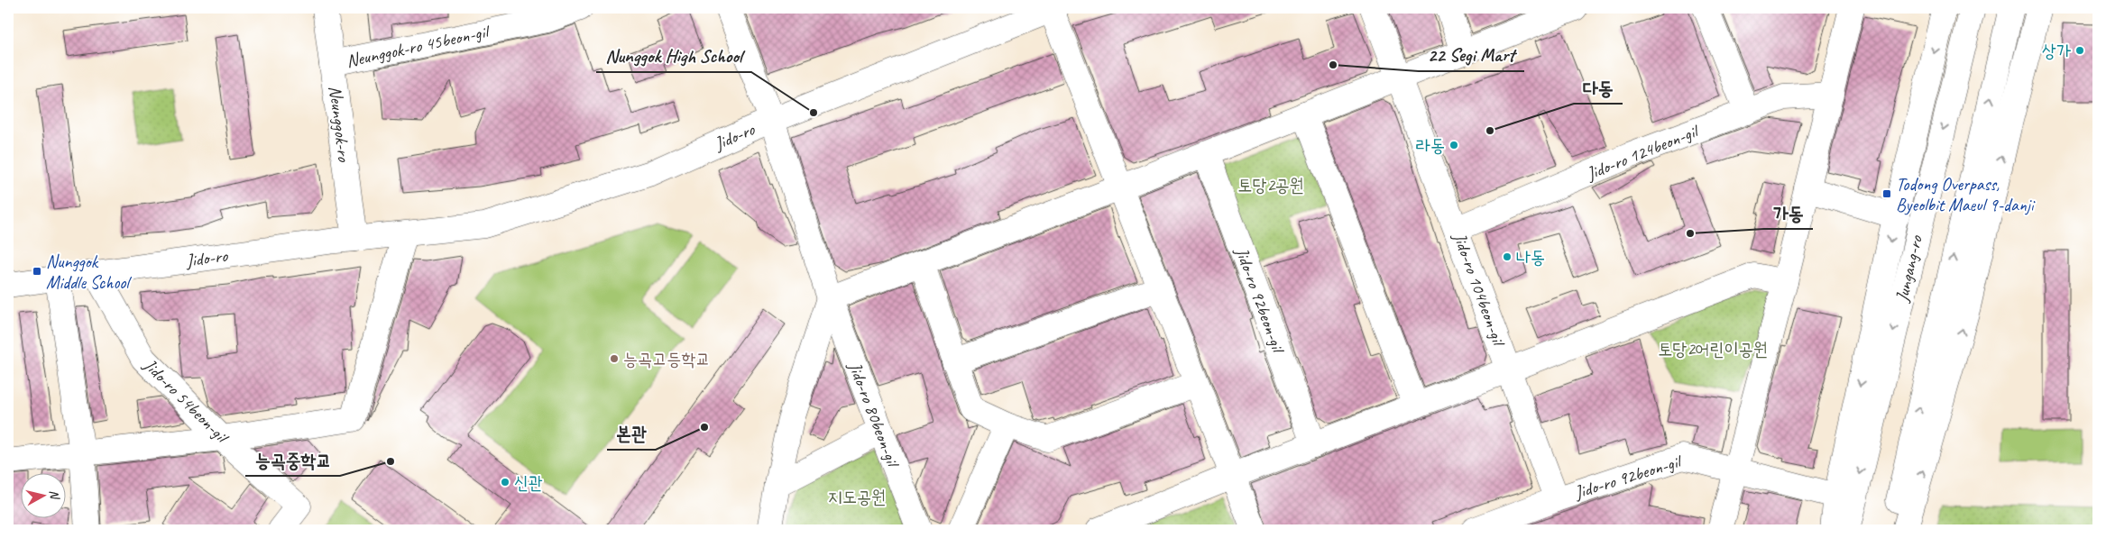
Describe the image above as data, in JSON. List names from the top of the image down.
{
  "streets": {
    "street": [
      "Neunggok-ro 45beon-gil",
      "Neunggok-ro",
      "Jido-ro",
      "Jido-ro 124beon-gil",
      "Jungang-ro",
      "Jido-ro 104beon-gil",
      "Jido-ro 92beon-gil",
      "Jido-ro 54beon-gil",
      "Jido-ro 80beon-gil"
    ]
  },
  "crossings": [
    ["Neunggok-ro 45beon-gil", "Neunggok-ro"],
    ["Neunggok-ro", "Jido-ro"],
    ["Jido-ro", "Jido-ro 54beon-gil"],
    ["Jido-ro", "Jido-ro 80beon-gil"],
    ["Jido-ro 124beon-gil", "Jido-ro 104beon-gil"],
    ["Jido-ro 104beon-gil", "Jido-ro 92beon-gil"]
  ],
  "parks": ["토당2공원", "토당2어린이공원", "지도공원"],
  "places": {
    "other": [
      "상가",
      "22 Segi Mart",
      "Nunggok High School",
      "다동",
      "라동",
      "가동",
      "나동",
      "능곡고등학교",
      "본관",
      "능곡중학교",
      "신관"
    ],
    "transit": ["Todong Overpass, Byeolbit Maeul 9-danji", "Nunggok Middle School"]
  },
  "north": "right"
}
